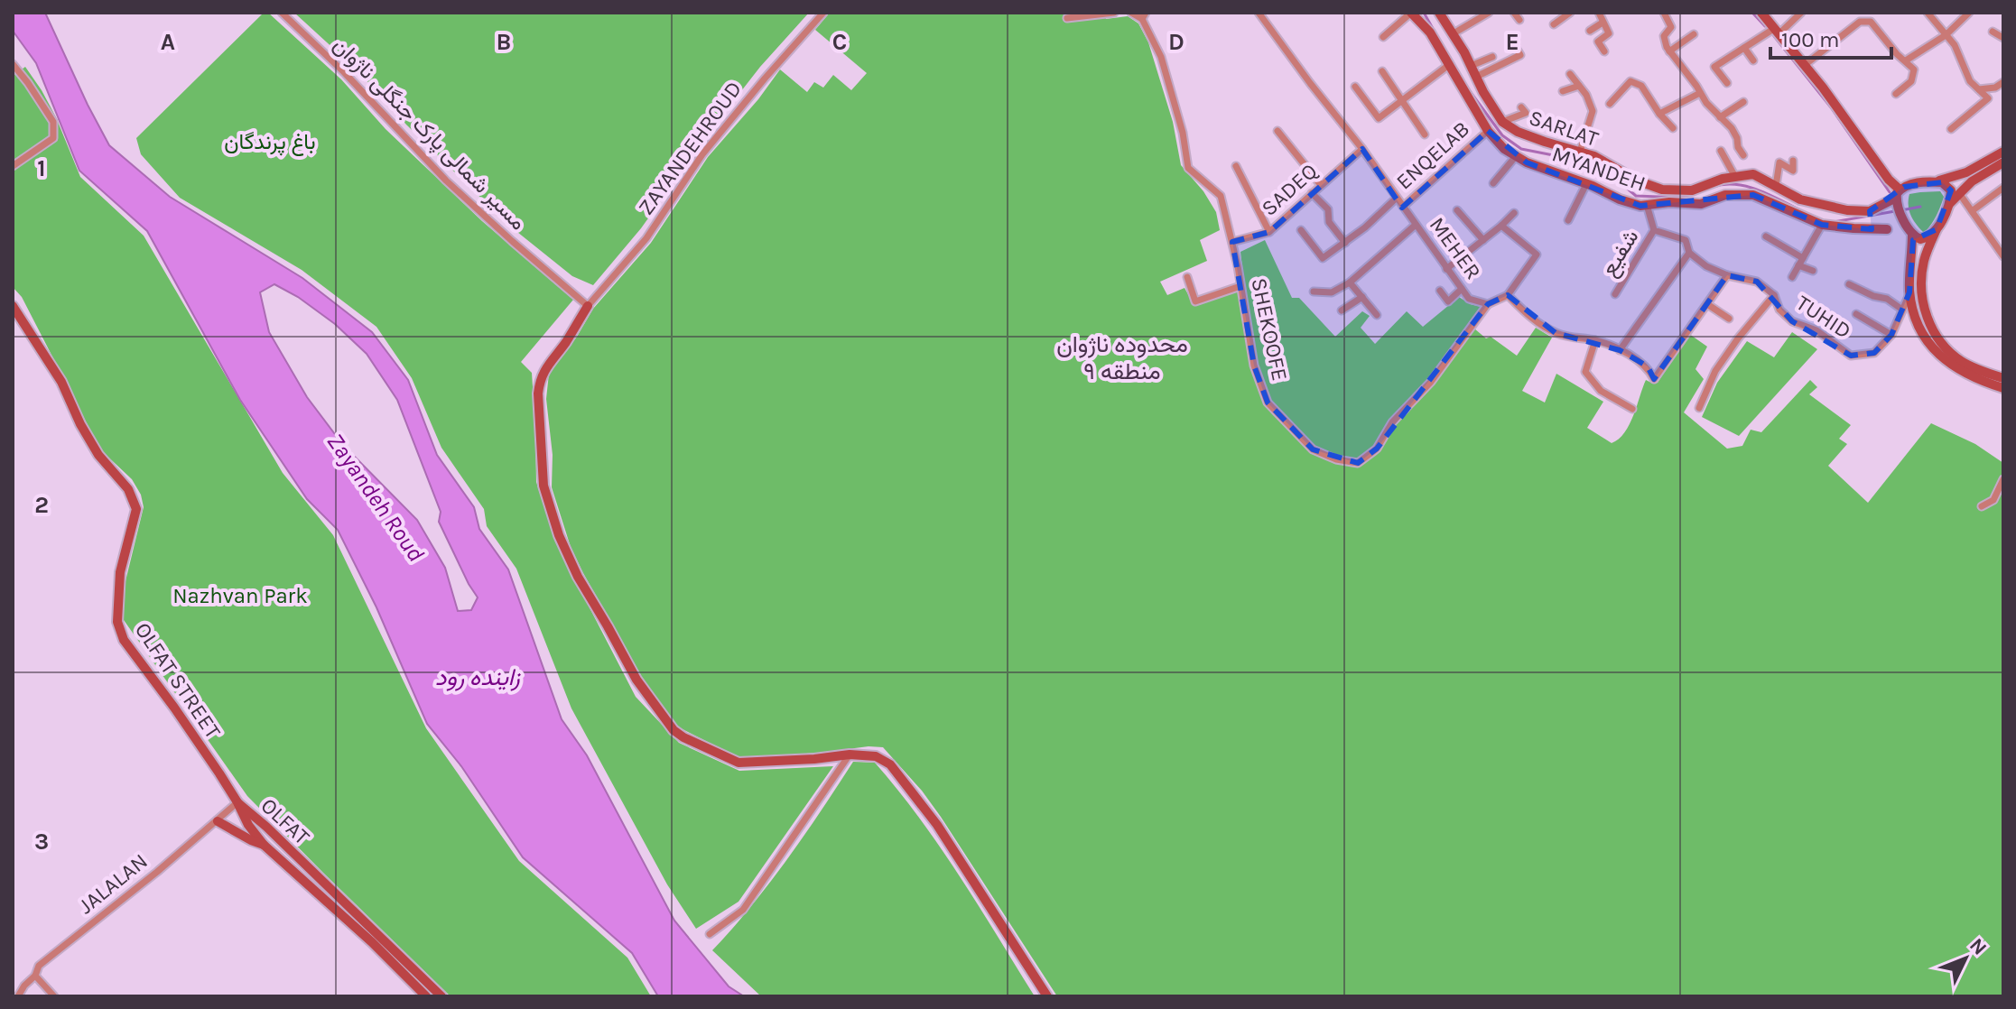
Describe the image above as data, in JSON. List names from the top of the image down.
{
  "streets": {
    "street": [
      "SARLAT",
      "مسیر شمالی پارک جنگلی ناژوان",
      "ZAYANDEHROUD",
      "ENQELAB",
      "MYANDEH",
      "SADEQ",
      "MEHER",
      "شفیع",
      "TUHID",
      "SHEKOOFE",
      "OLFAT STREET",
      "OLFAT",
      "JALALAN"
    ]
  },
  "crossings": [
    ["SARLAT", "MYANDEH"],
    ["مسیر شمالی پارک جنگلی ناژوان", "ZAYANDEHROUD"],
    ["ENQELAB", "MYANDEH"],
    ["ENQELAB", "MEHER"],
    ["SADEQ", "MEHER"],
    ["SADEQ", "SHEKOOFE"],
    ["MEHER", "SHEKOOFE"],
    ["شفیع", "TUHID"],
    ["OLFAT STREET", "OLFAT"],
    ["OLFAT STREET", "JALALAN"],
    ["OLFAT", "JALALAN"]
  ],
  "districts": ["محدوده ناژوان منطقه ۹"],
  "water": ["Zayandeh Roud", "زاینده رود"],
  "parks": ["باغ پرندگان", "Nazhvan Park"],
  "scale_bar": "100 m",
  "north": "top right",
  "grid": {
    "columns": [
      "A",
      "B",
      "C",
      "D",
      "E"
    ],
    "rows": ["1", "2", "3"]
  }
}
